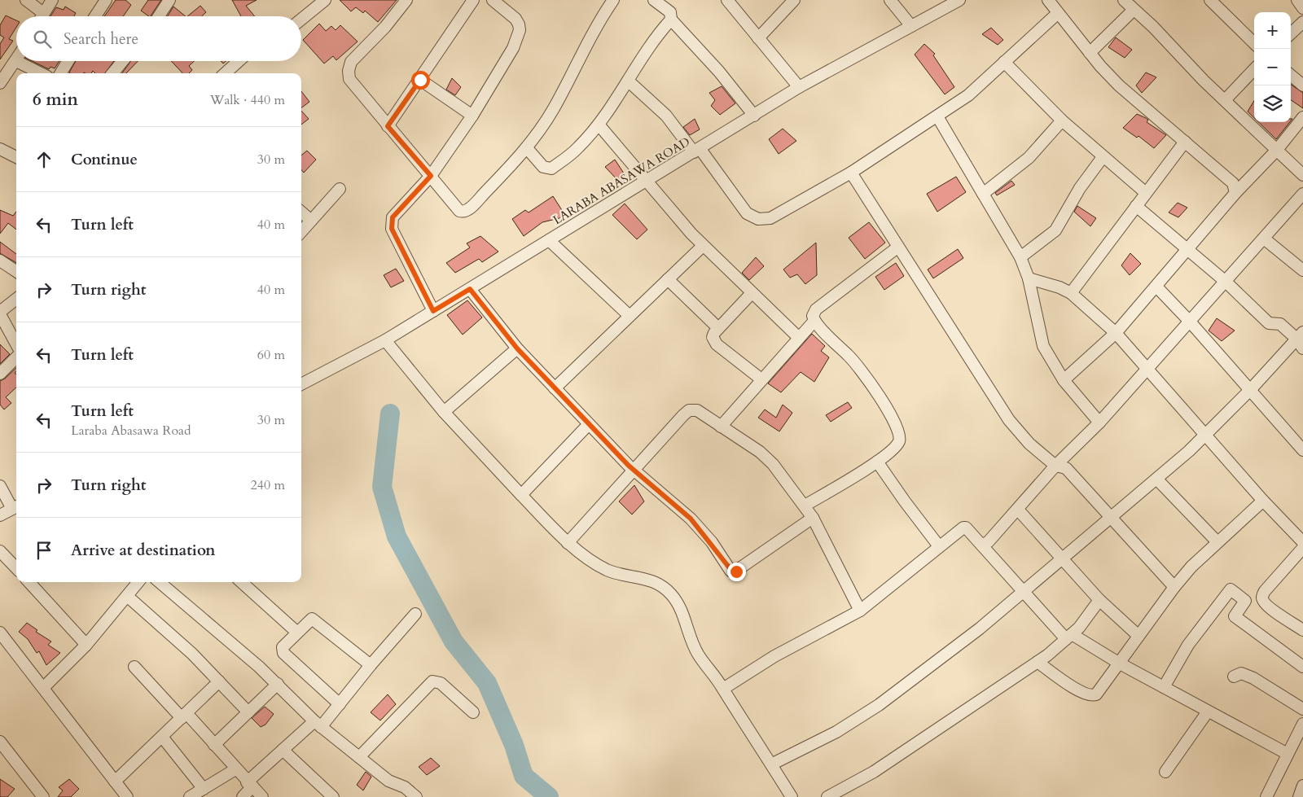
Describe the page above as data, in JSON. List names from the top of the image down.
{
  "streets": {
    "street": ["LARABA ABASAWA ROAD"]
  },
  "page": {
    "map_buttons": ["+", "−"],
    "search": "Search here",
    "heading": ["6 min", "Walk · 440 m"],
    "list": [
      ["Continue", "30 m"],
      ["Turn left", "40 m"],
      ["Turn right", "40 m"],
      ["Turn left", "60 m"],
      ["Turn left", "Laraba Abasawa Road", "30 m"],
      ["Turn right", "240 m"],
      "Arrive at destination"
    ]
  }
}
